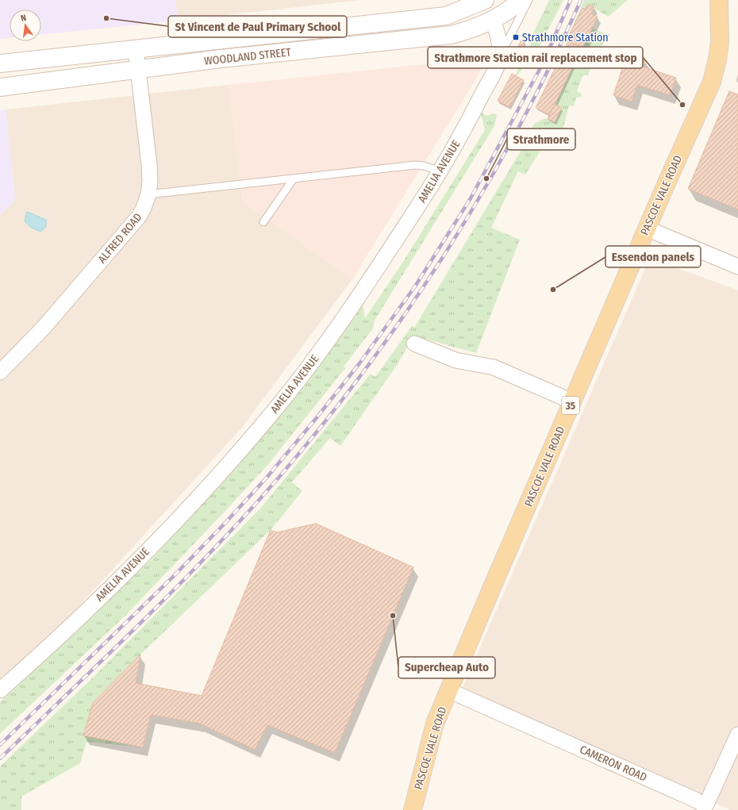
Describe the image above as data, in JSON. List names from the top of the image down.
{
  "streets": {
    "main road": ["WOODLAND STREET", "PASCOE VALE ROAD", "35"],
    "street": ["AMELIA AVENUE", "ALFRED ROAD", "CAMERON ROAD"]
  },
  "crossings": [
    ["WOODLAND STREET", "AMELIA AVENUE"],
    ["WOODLAND STREET", "ALFRED ROAD"],
    ["PASCOE VALE ROAD", "CAMERON ROAD"]
  ],
  "places": {
    "other": [
      "St Vincent de Paul Primary School",
      "Strathmore Station rail replacement stop",
      "Strathmore",
      "Essendon panels",
      "Supercheap Auto"
    ],
    "transit": ["Strathmore Station"]
  },
  "north": "top"
}
